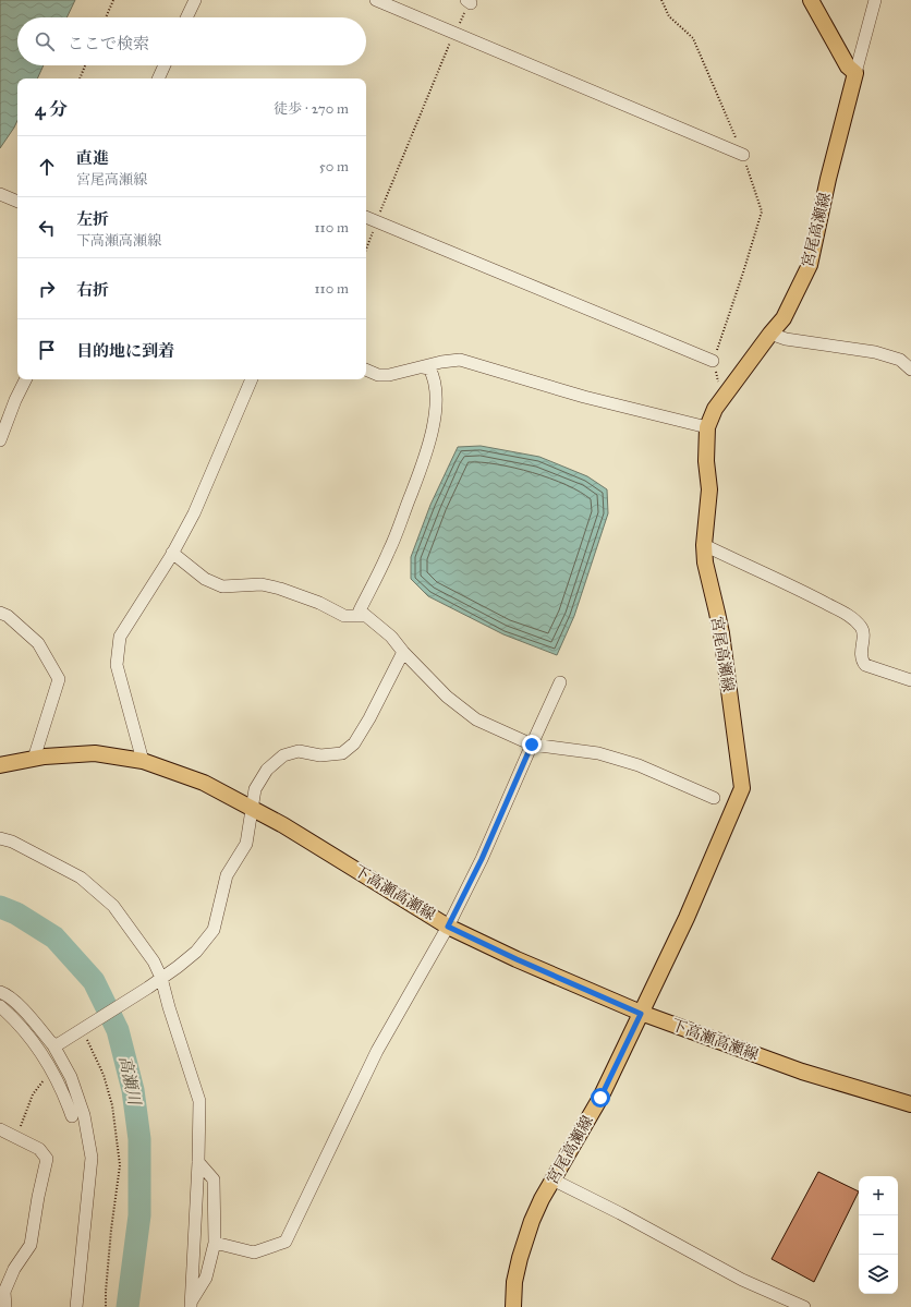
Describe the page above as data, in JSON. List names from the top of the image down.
{
  "streets": {
    "main road": ["宮尾高瀬線", "下高瀬高瀬線"]
  },
  "crossings": [
    ["宮尾高瀬線", "下高瀬高瀬線"]
  ],
  "water": ["高瀬川"],
  "page": {
    "search": "ここで検索",
    "heading": ["4 分", "徒歩 · 270 m"],
    "list": [
      ["直進", "宮尾高瀬線", "50 m"],
      ["左折", "下高瀬高瀬線", "110 m"],
      ["右折", "110 m"],
      "目的地に到着"
    ],
    "map_buttons": ["+", "−"]
  }
}
